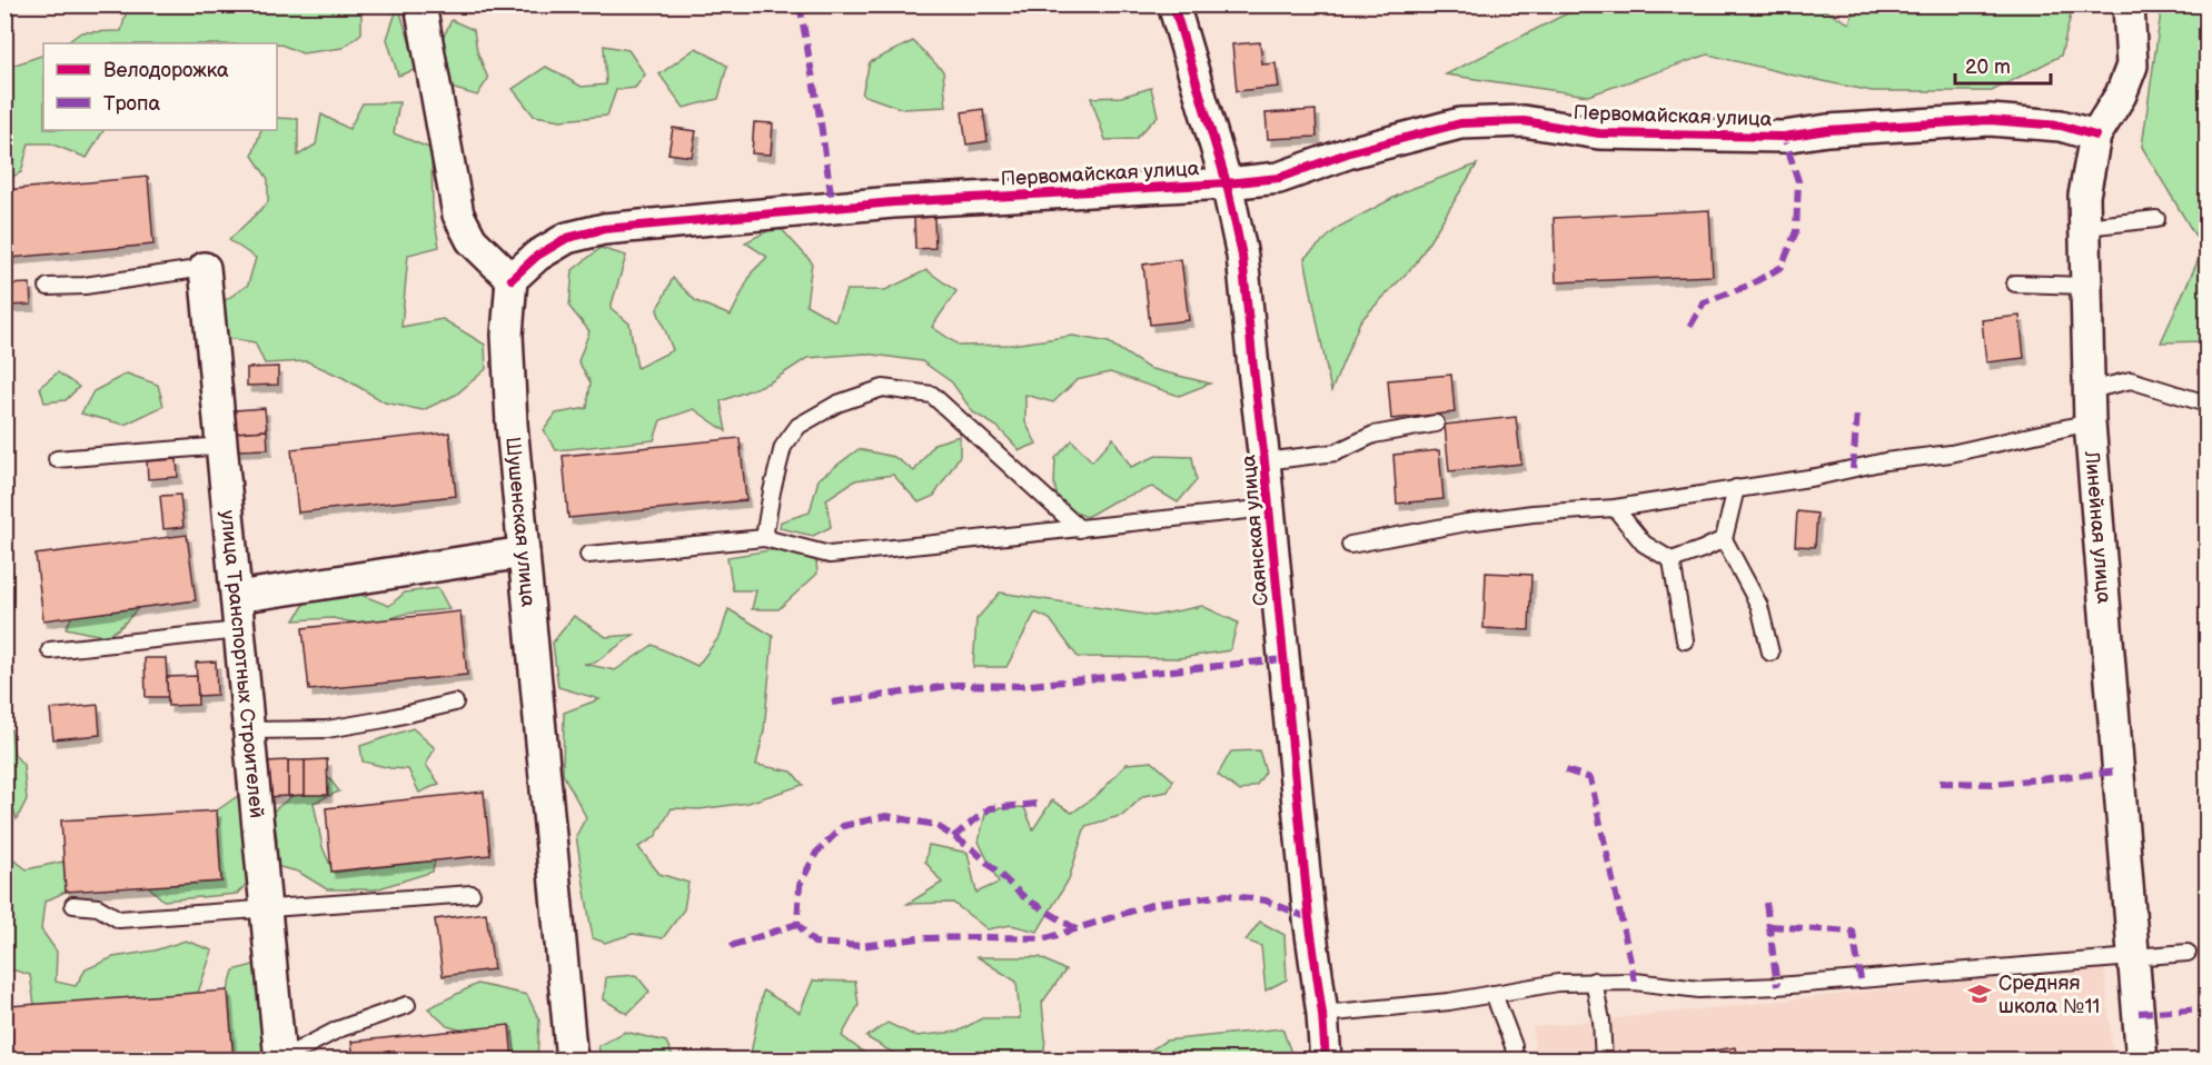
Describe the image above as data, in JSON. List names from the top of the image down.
{
  "streets": {
    "street": [
      "Первомайская улица",
      "Шушенская улица",
      "Линейная улица",
      "Саянская улица",
      "улица Транспортных Строителей"
    ]
  },
  "crossings": [
    ["Первомайская улица", "Шушенская улица"],
    ["Первомайская улица", "Линейная улица"],
    ["Первомайская улица", "Саянская улица"]
  ],
  "places": {
    "school or university": ["Средняя школа №11"]
  },
  "legend": ["Велодорожка", "Тропа"],
  "scale_bar": "20 m"
}
